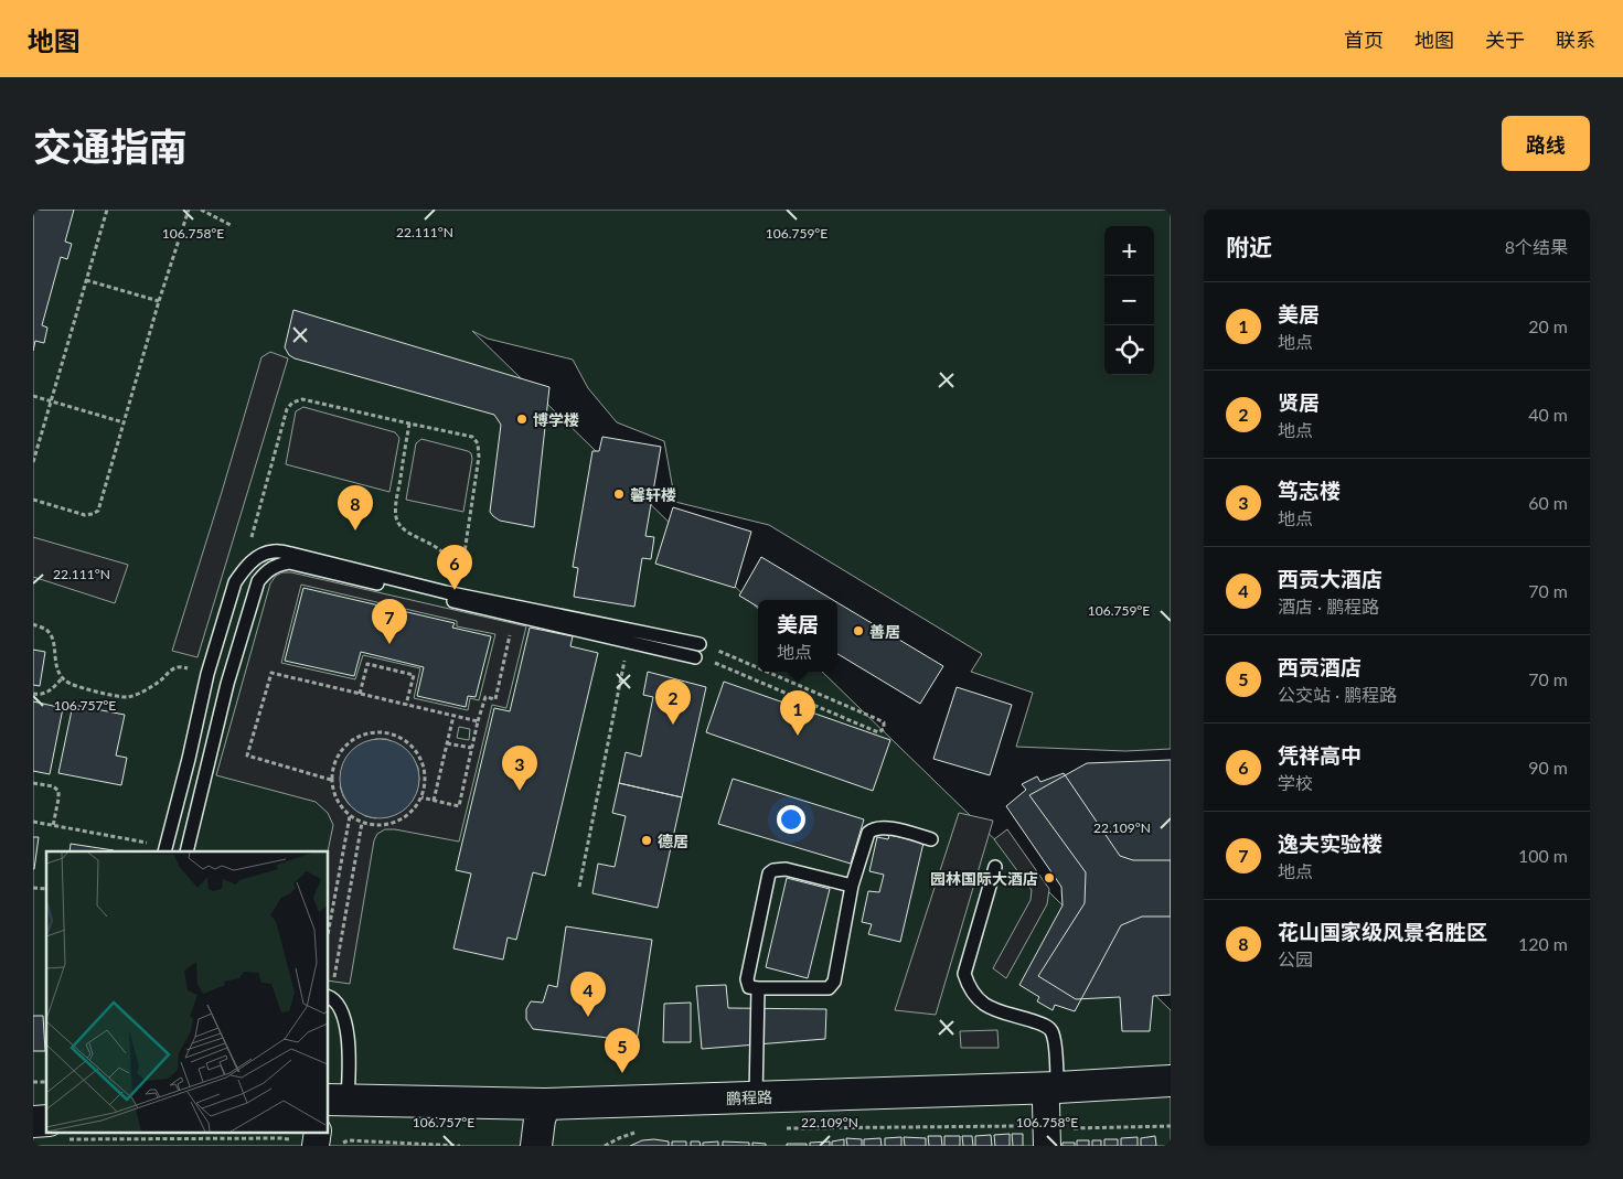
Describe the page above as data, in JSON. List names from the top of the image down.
{
  "streets": {
    "main road": ["鹏程路"]
  },
  "places": [
    "博学楼",
    "馨轩楼",
    "善居",
    "德居",
    "园林国际大酒店"
  ],
  "page": {
    "header": "地图",
    "nav": [
      "首页",
      "地图",
      "关于",
      "联系"
    ],
    "title": "交通指南",
    "buttons": "路线",
    "heading": ["附近", "8个结果"],
    "map_buttons": ["+", "−"],
    "list": [
      {
        "mark": "1",
        "name": "美居",
        "note": "地点",
        "value": "20 m"
      },
      {
        "mark": "2",
        "name": "贤居",
        "note": "地点",
        "value": "40 m"
      },
      {
        "mark": "3",
        "name": "笃志楼",
        "note": "地点",
        "value": "60 m"
      },
      {
        "mark": "4",
        "name": "西贡大酒店",
        "note": "酒店 · 鹏程路",
        "value": "70 m"
      },
      {
        "mark": "5",
        "name": "西贡酒店",
        "note": "公交站 · 鹏程路",
        "value": "70 m"
      },
      {
        "mark": "6",
        "name": "凭祥高中",
        "note": "学校",
        "value": "90 m"
      },
      {
        "mark": "7",
        "name": "逸夫实验楼",
        "note": "地点",
        "value": "100 m"
      },
      {
        "mark": "8",
        "name": "花山国家级风景名胜区",
        "note": "公园",
        "value": "120 m"
      }
    ],
    "pins": [
      "8",
      "6",
      "7",
      "2",
      "1",
      "3",
      "4",
      "5"
    ],
    "popup": ["美居", "地点"]
  },
  "coordinates": [
    "22.111°N",
    "106.758°E",
    "106.759°E",
    "106.757°E",
    "22.109°N"
  ]
}
